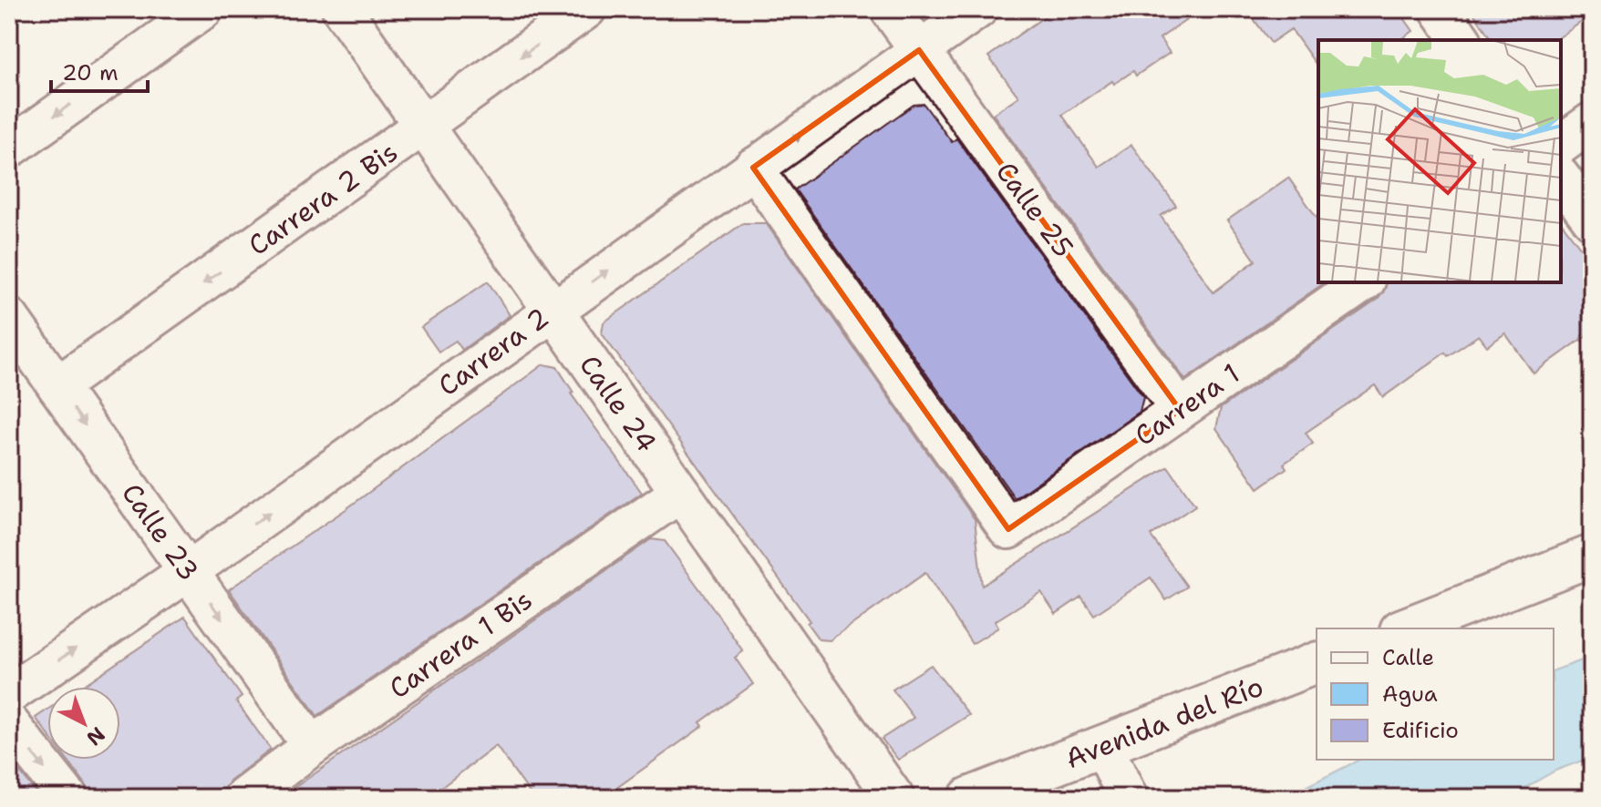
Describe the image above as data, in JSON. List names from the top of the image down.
{
  "streets": {
    "main road": ["Avenida del Río"],
    "street": [
      "Carrera 2 Bis",
      "Calle 25",
      "Carrera 2",
      "Calle 24",
      "Carrera 1",
      "Calle 23",
      "Carrera 1 Bis"
    ]
  },
  "crossings": [
    ["Carrera 2 Bis", "Calle 24"],
    ["Carrera 2 Bis", "Calle 23"],
    ["Calle 25", "Carrera 2"],
    ["Calle 25", "Carrera 1"],
    ["Carrera 2", "Calle 24"],
    ["Carrera 2", "Carrera 1"],
    ["Carrera 2", "Calle 23"],
    ["Calle 24", "Carrera 1 Bis"],
    ["Calle 23", "Carrera 1 Bis"]
  ],
  "one_way": ["Carrera 2", "Calle 23"],
  "legend": ["Calle", "Agua", "Edificio"],
  "scale_bar": "20 m",
  "north": "bottom right"
}
